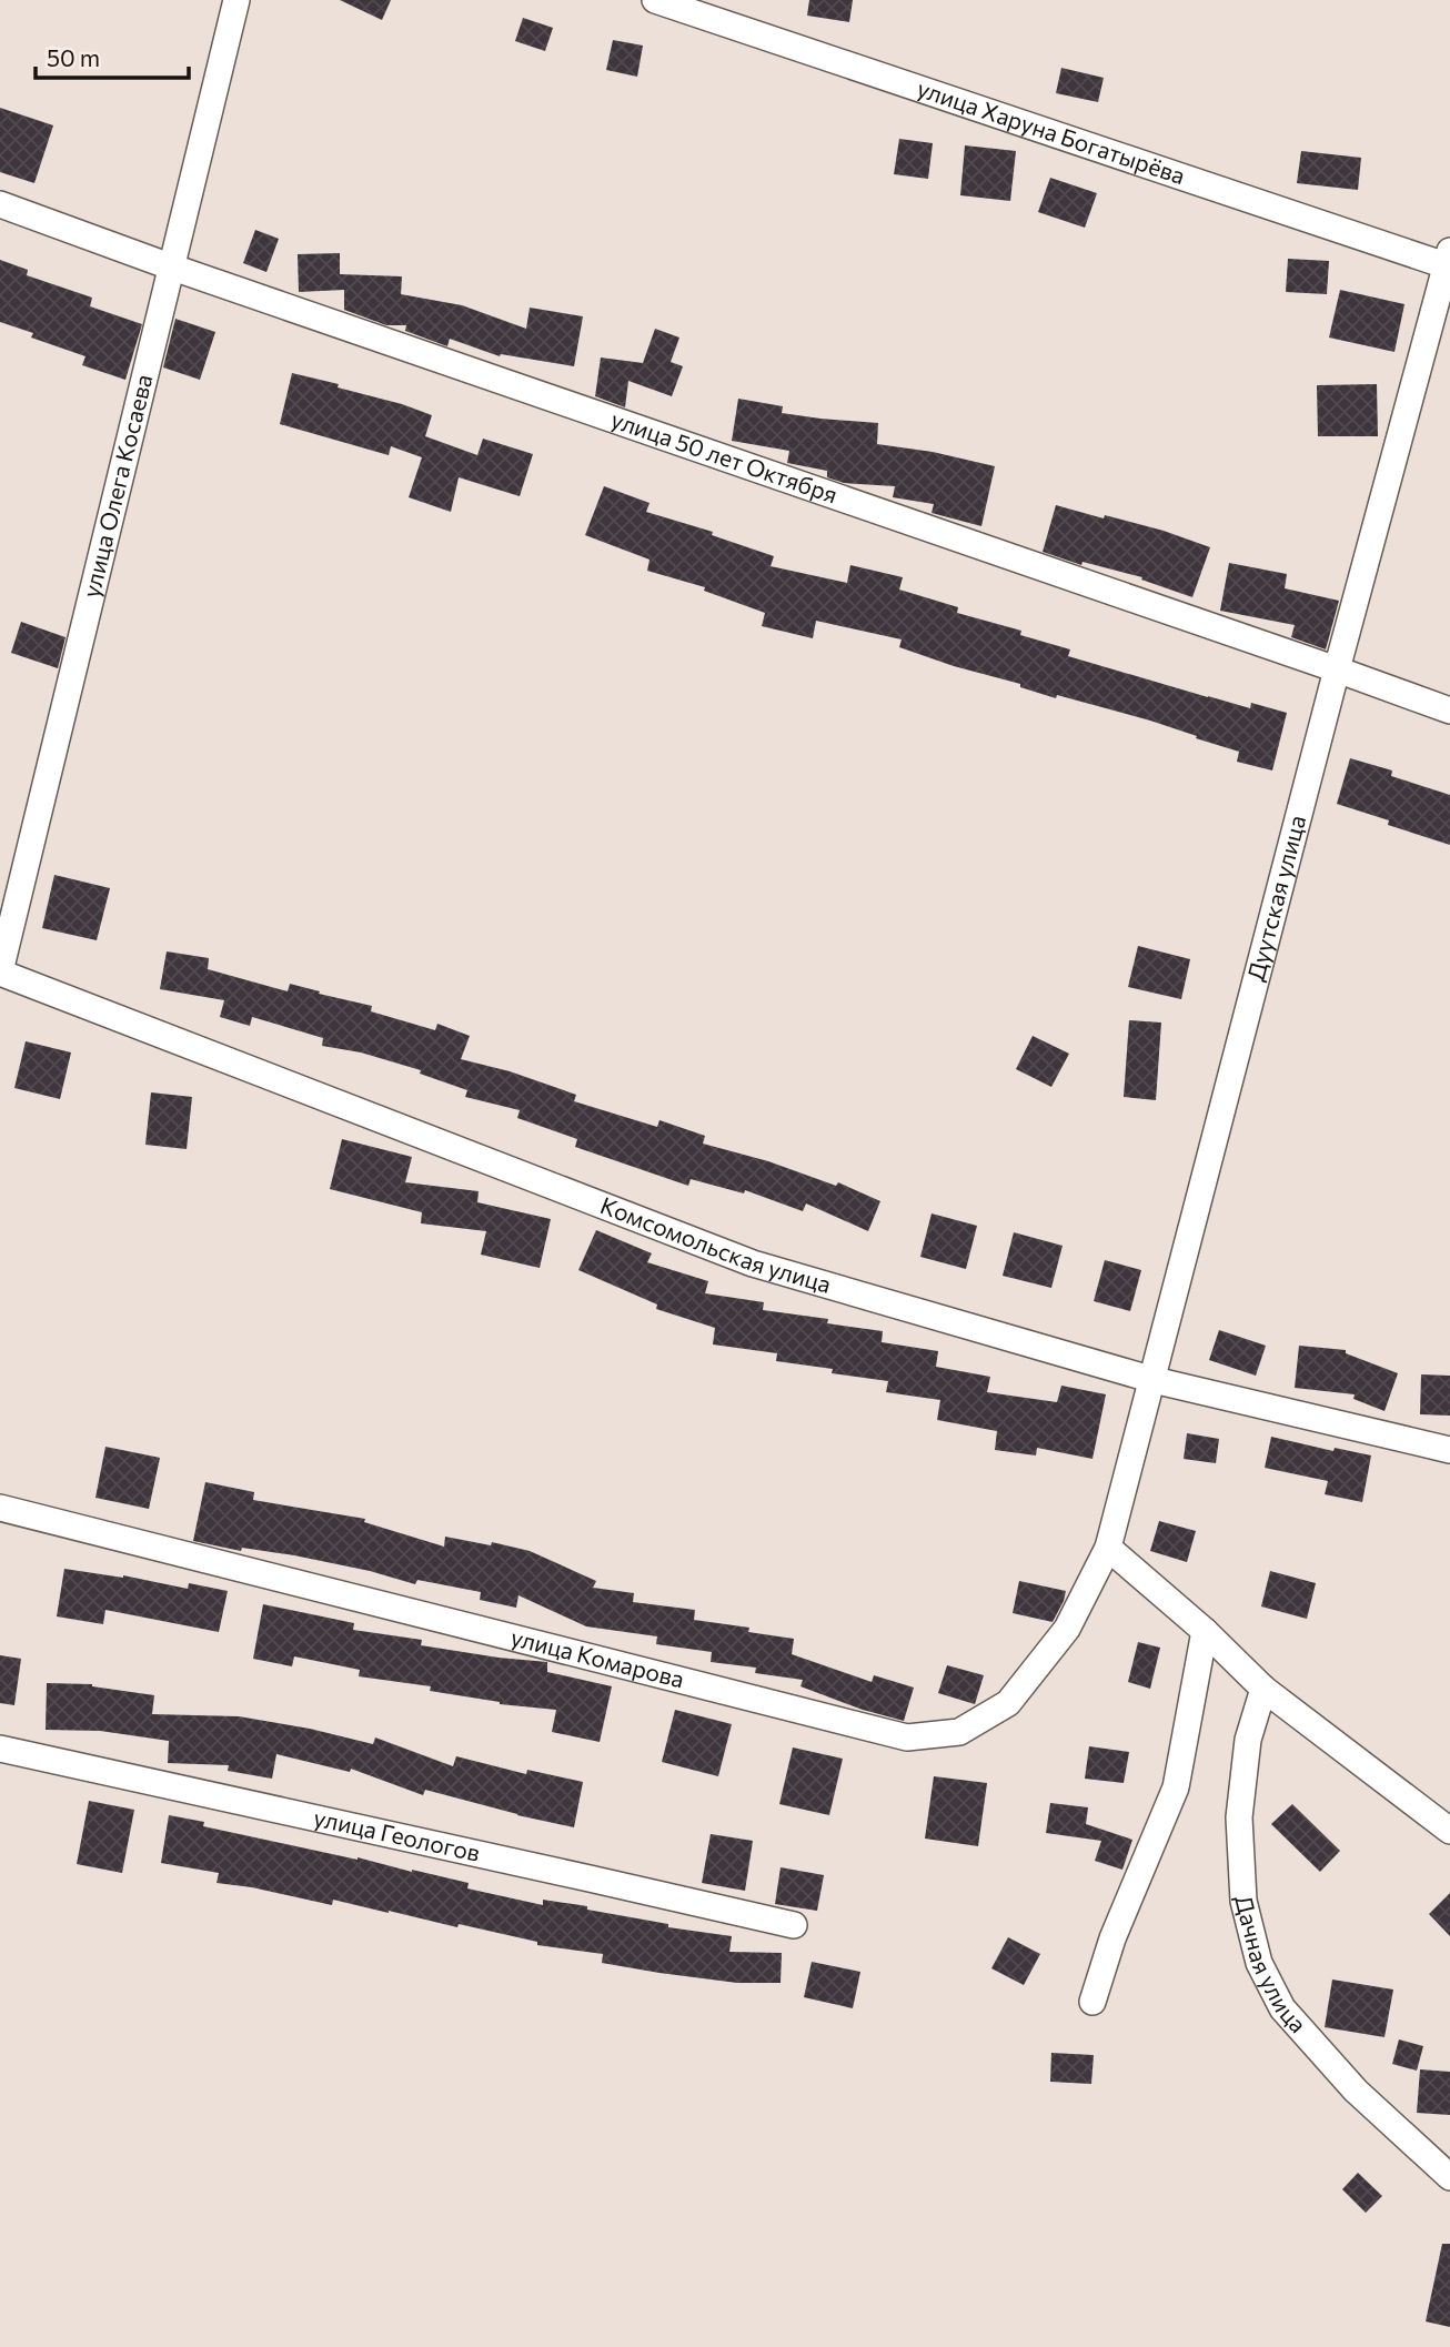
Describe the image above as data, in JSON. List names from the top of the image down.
{
  "streets": {
    "street": [
      "улица Харуна Богатырёва",
      "улица 50 лет Октября",
      "улица Олега Косаева",
      "Дуутская улица",
      "Комсомольская улица",
      "улица Комарова",
      "улица Геологов",
      "Дачная улица"
    ]
  },
  "crossings": [
    ["улица Харуна Богатырёва", "Дуутская улица"],
    ["улица 50 лет Октября", "улица Олега Косаева"],
    ["улица 50 лет Октября", "Дуутская улица"],
    ["улица Олега Косаева", "Комсомольская улица"],
    ["Дуутская улица", "Комсомольская улица"],
    ["Дуутская улица", "улица Комарова"]
  ],
  "scale_bar": "50 m"
}
